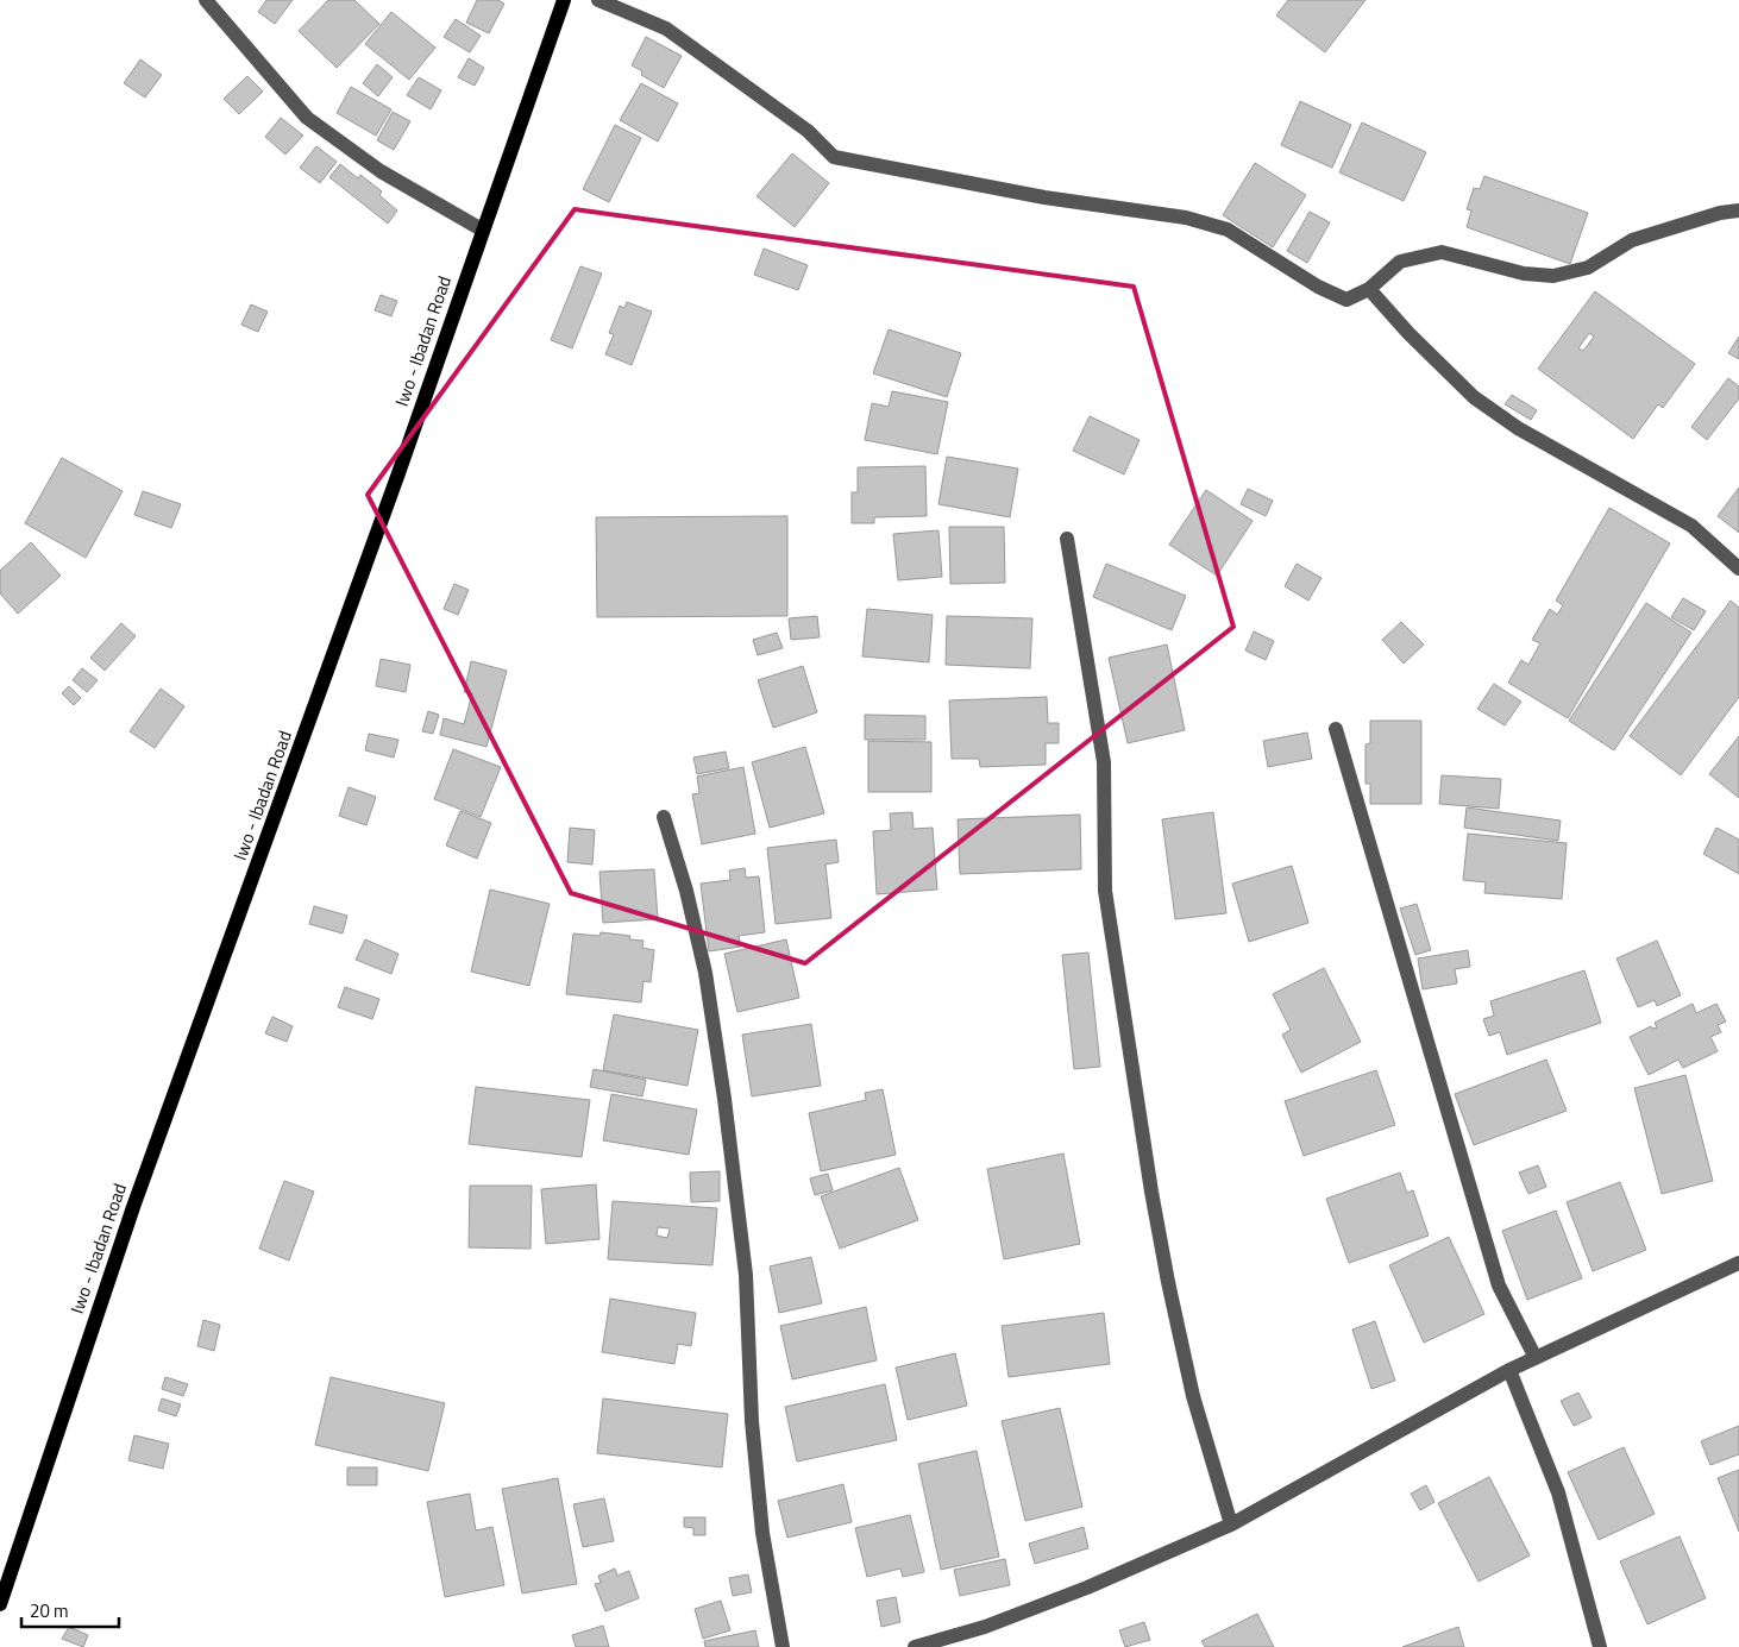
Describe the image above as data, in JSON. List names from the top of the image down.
{
  "streets": {
    "main road": ["Iwo - Ibadan Road"]
  },
  "scale_bar": "20 m"
}
